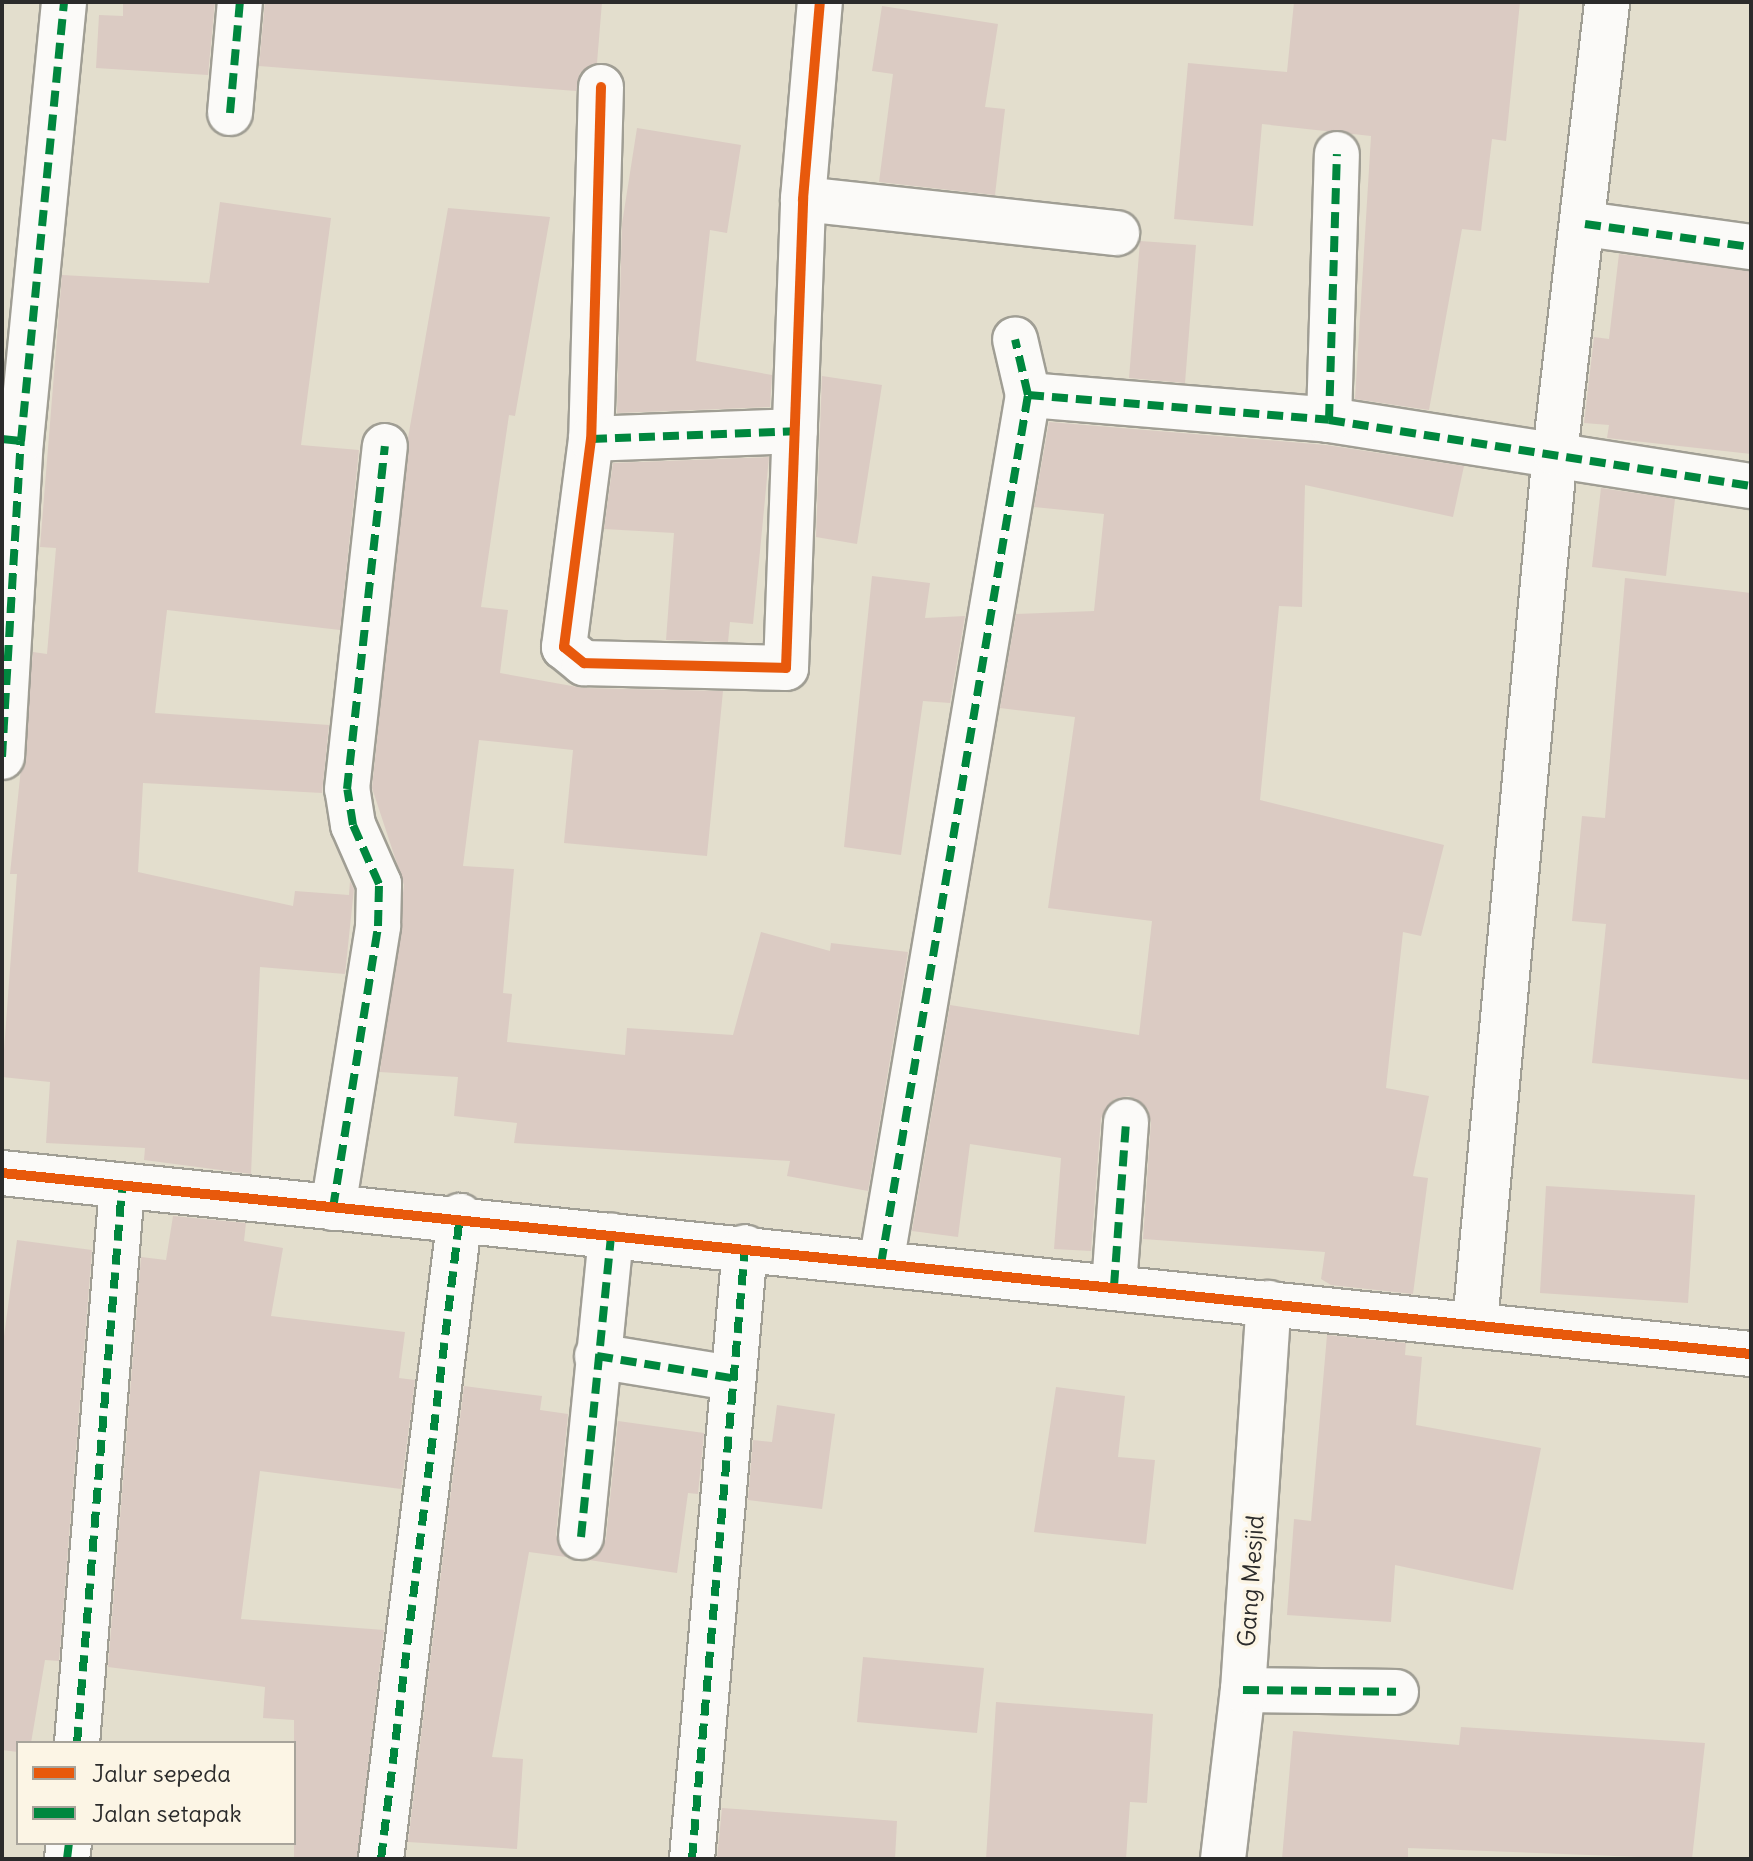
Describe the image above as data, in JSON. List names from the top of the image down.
{
  "streets": {
    "street": ["Gang Mesjid"]
  },
  "legend": ["Jalur sepeda", "Jalan setapak"]
}
